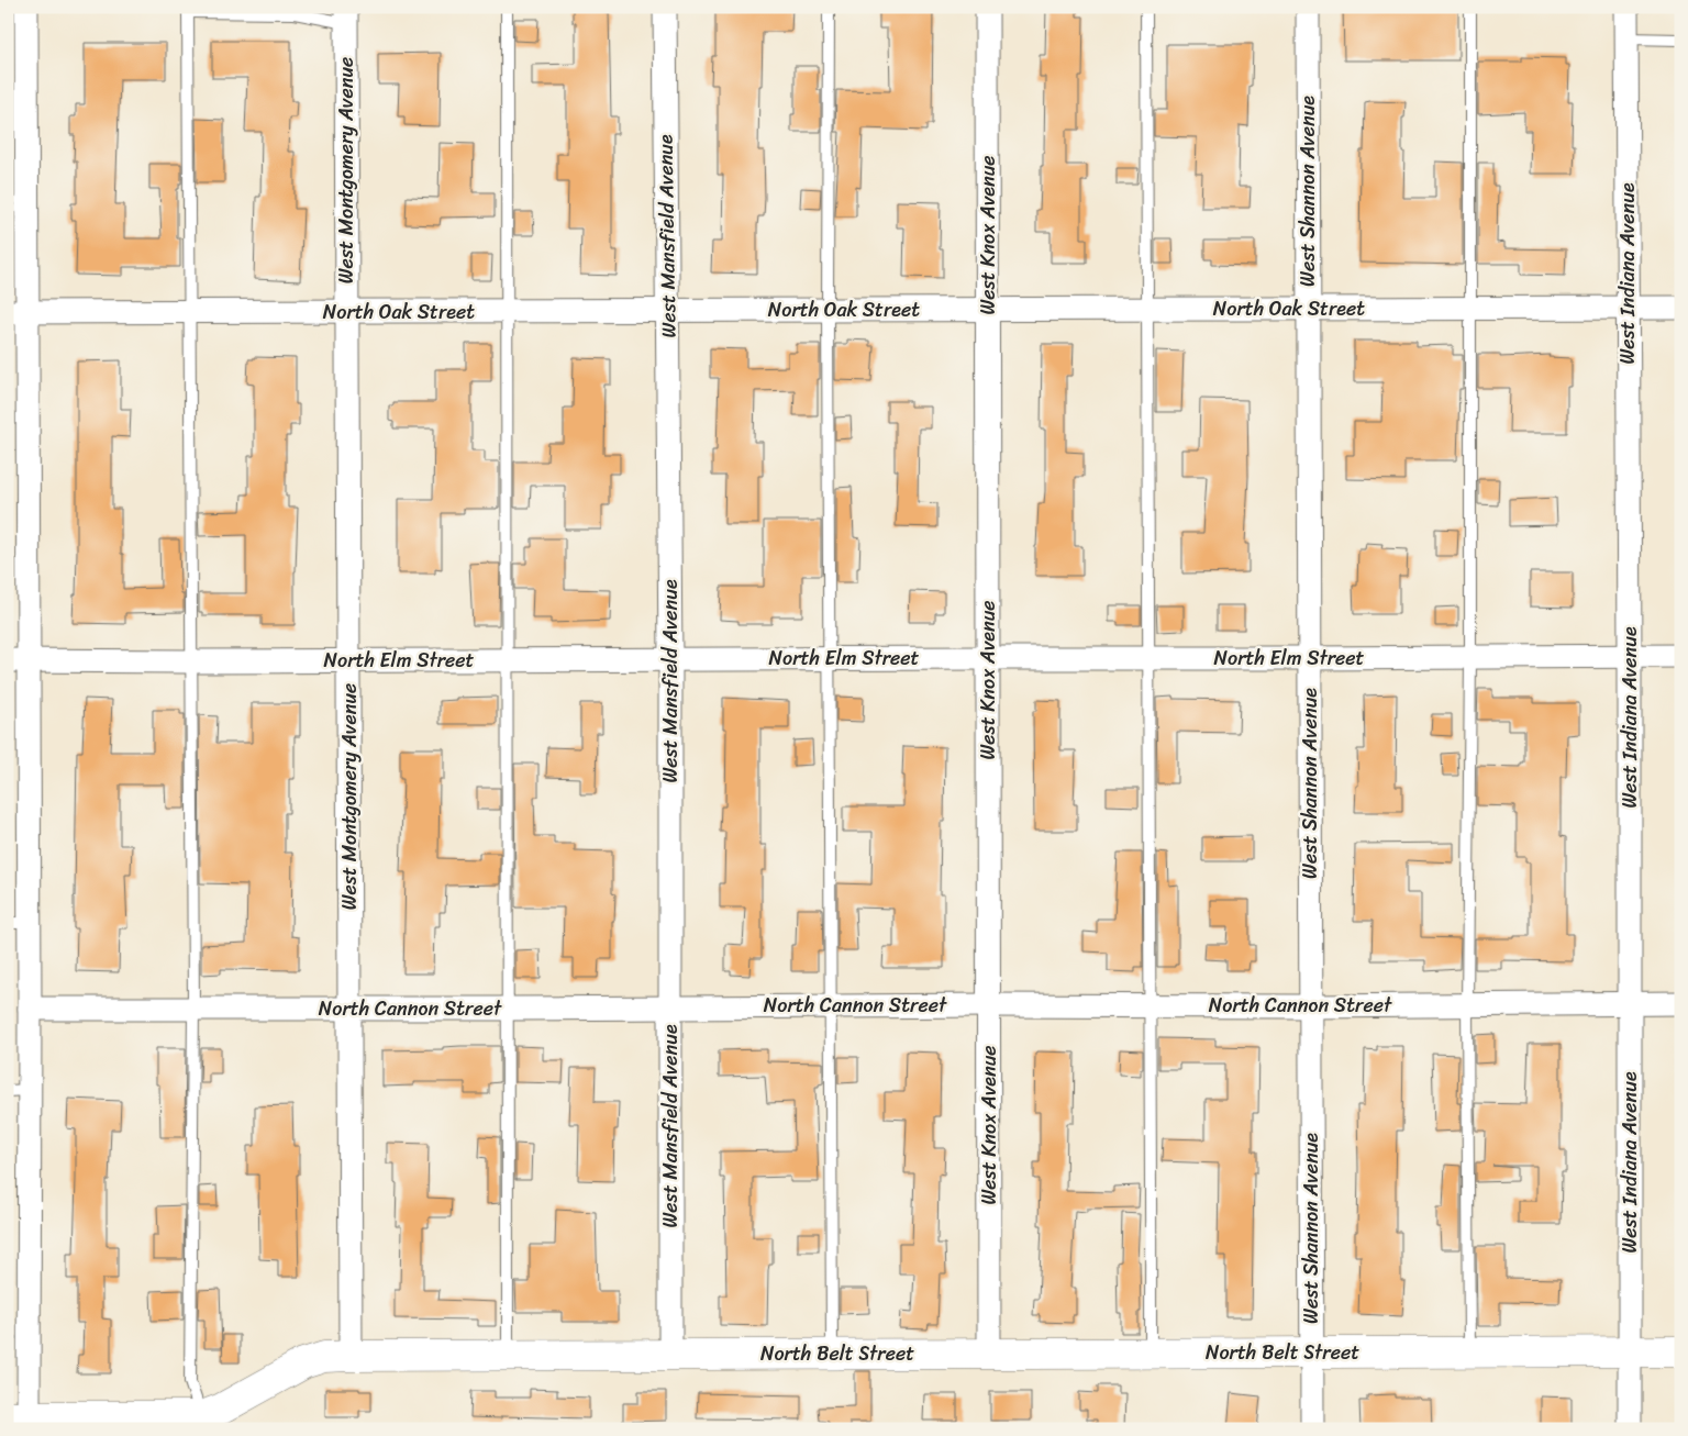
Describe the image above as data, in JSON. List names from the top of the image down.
{
  "streets": {
    "street": [
      "West Montgomery Avenue",
      "West Shannon Avenue",
      "West Knox Avenue",
      "West Mansfield Avenue",
      "West Indiana Avenue",
      "North Oak Street",
      "North Elm Street",
      "North Cannon Street",
      "North Belt Street"
    ]
  },
  "crossings": [
    ["West Montgomery Avenue", "North Oak Street"],
    ["West Montgomery Avenue", "North Elm Street"],
    ["West Montgomery Avenue", "North Cannon Street"],
    ["West Montgomery Avenue", "North Belt Street"],
    ["West Shannon Avenue", "North Oak Street"],
    ["West Shannon Avenue", "North Elm Street"],
    ["West Shannon Avenue", "North Cannon Street"],
    ["West Shannon Avenue", "North Belt Street"],
    ["West Knox Avenue", "North Oak Street"],
    ["West Knox Avenue", "North Elm Street"],
    ["West Knox Avenue", "North Cannon Street"],
    ["West Knox Avenue", "North Belt Street"],
    ["West Mansfield Avenue", "North Oak Street"],
    ["West Mansfield Avenue", "North Elm Street"],
    ["West Mansfield Avenue", "North Cannon Street"],
    ["West Mansfield Avenue", "North Belt Street"],
    ["West Indiana Avenue", "North Oak Street"],
    ["West Indiana Avenue", "North Elm Street"],
    ["West Indiana Avenue", "North Cannon Street"],
    ["West Indiana Avenue", "North Belt Street"]
  ]
}
